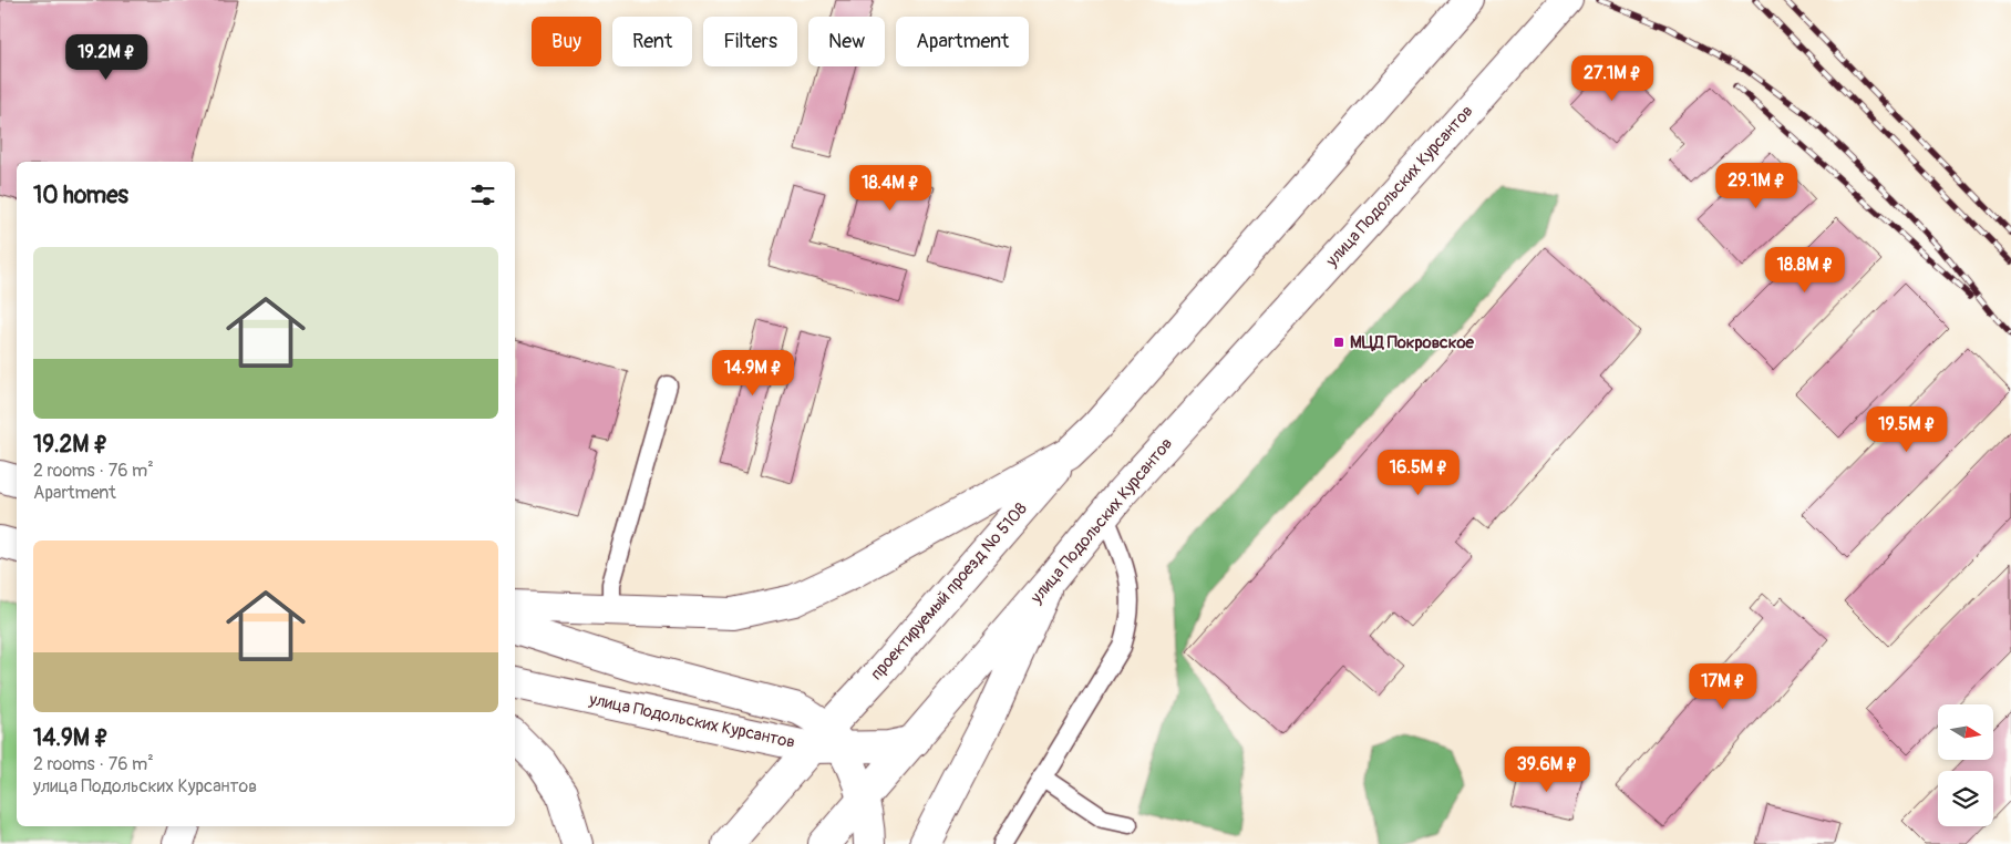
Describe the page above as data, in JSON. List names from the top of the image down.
{
  "streets": {
    "main road": ["улица Подольских Курсантов", "проектируемый проезд № 5108"]
  },
  "crossings": [
    ["улица Подольских Курсантов", "проектируемый проезд № 5108"]
  ],
  "places": {
    "transit": ["МЦД Покровское"]
  },
  "north": "right",
  "page": {
    "chip": [
      "Buy",
      "Rent",
      "Filters",
      "New",
      "Apartment"
    ],
    "price": [
      "19.2M ₽",
      "27.1M ₽",
      "29.1M ₽",
      "18.4M ₽",
      "18.8M ₽",
      "14.9M ₽",
      "19.5M ₽",
      "16.5M ₽",
      "17M ₽",
      "39.6M ₽"
    ],
    "heading": "10 homes",
    "list": [
      {
        "name": "19.2M ₽",
        "note": "2 rooms · 76 m² · Apartment"
      },
      {
        "name": "14.9M ₽",
        "note": "2 rooms · 76 m² · улица Подольских Курсантов"
      }
    ]
  }
}
